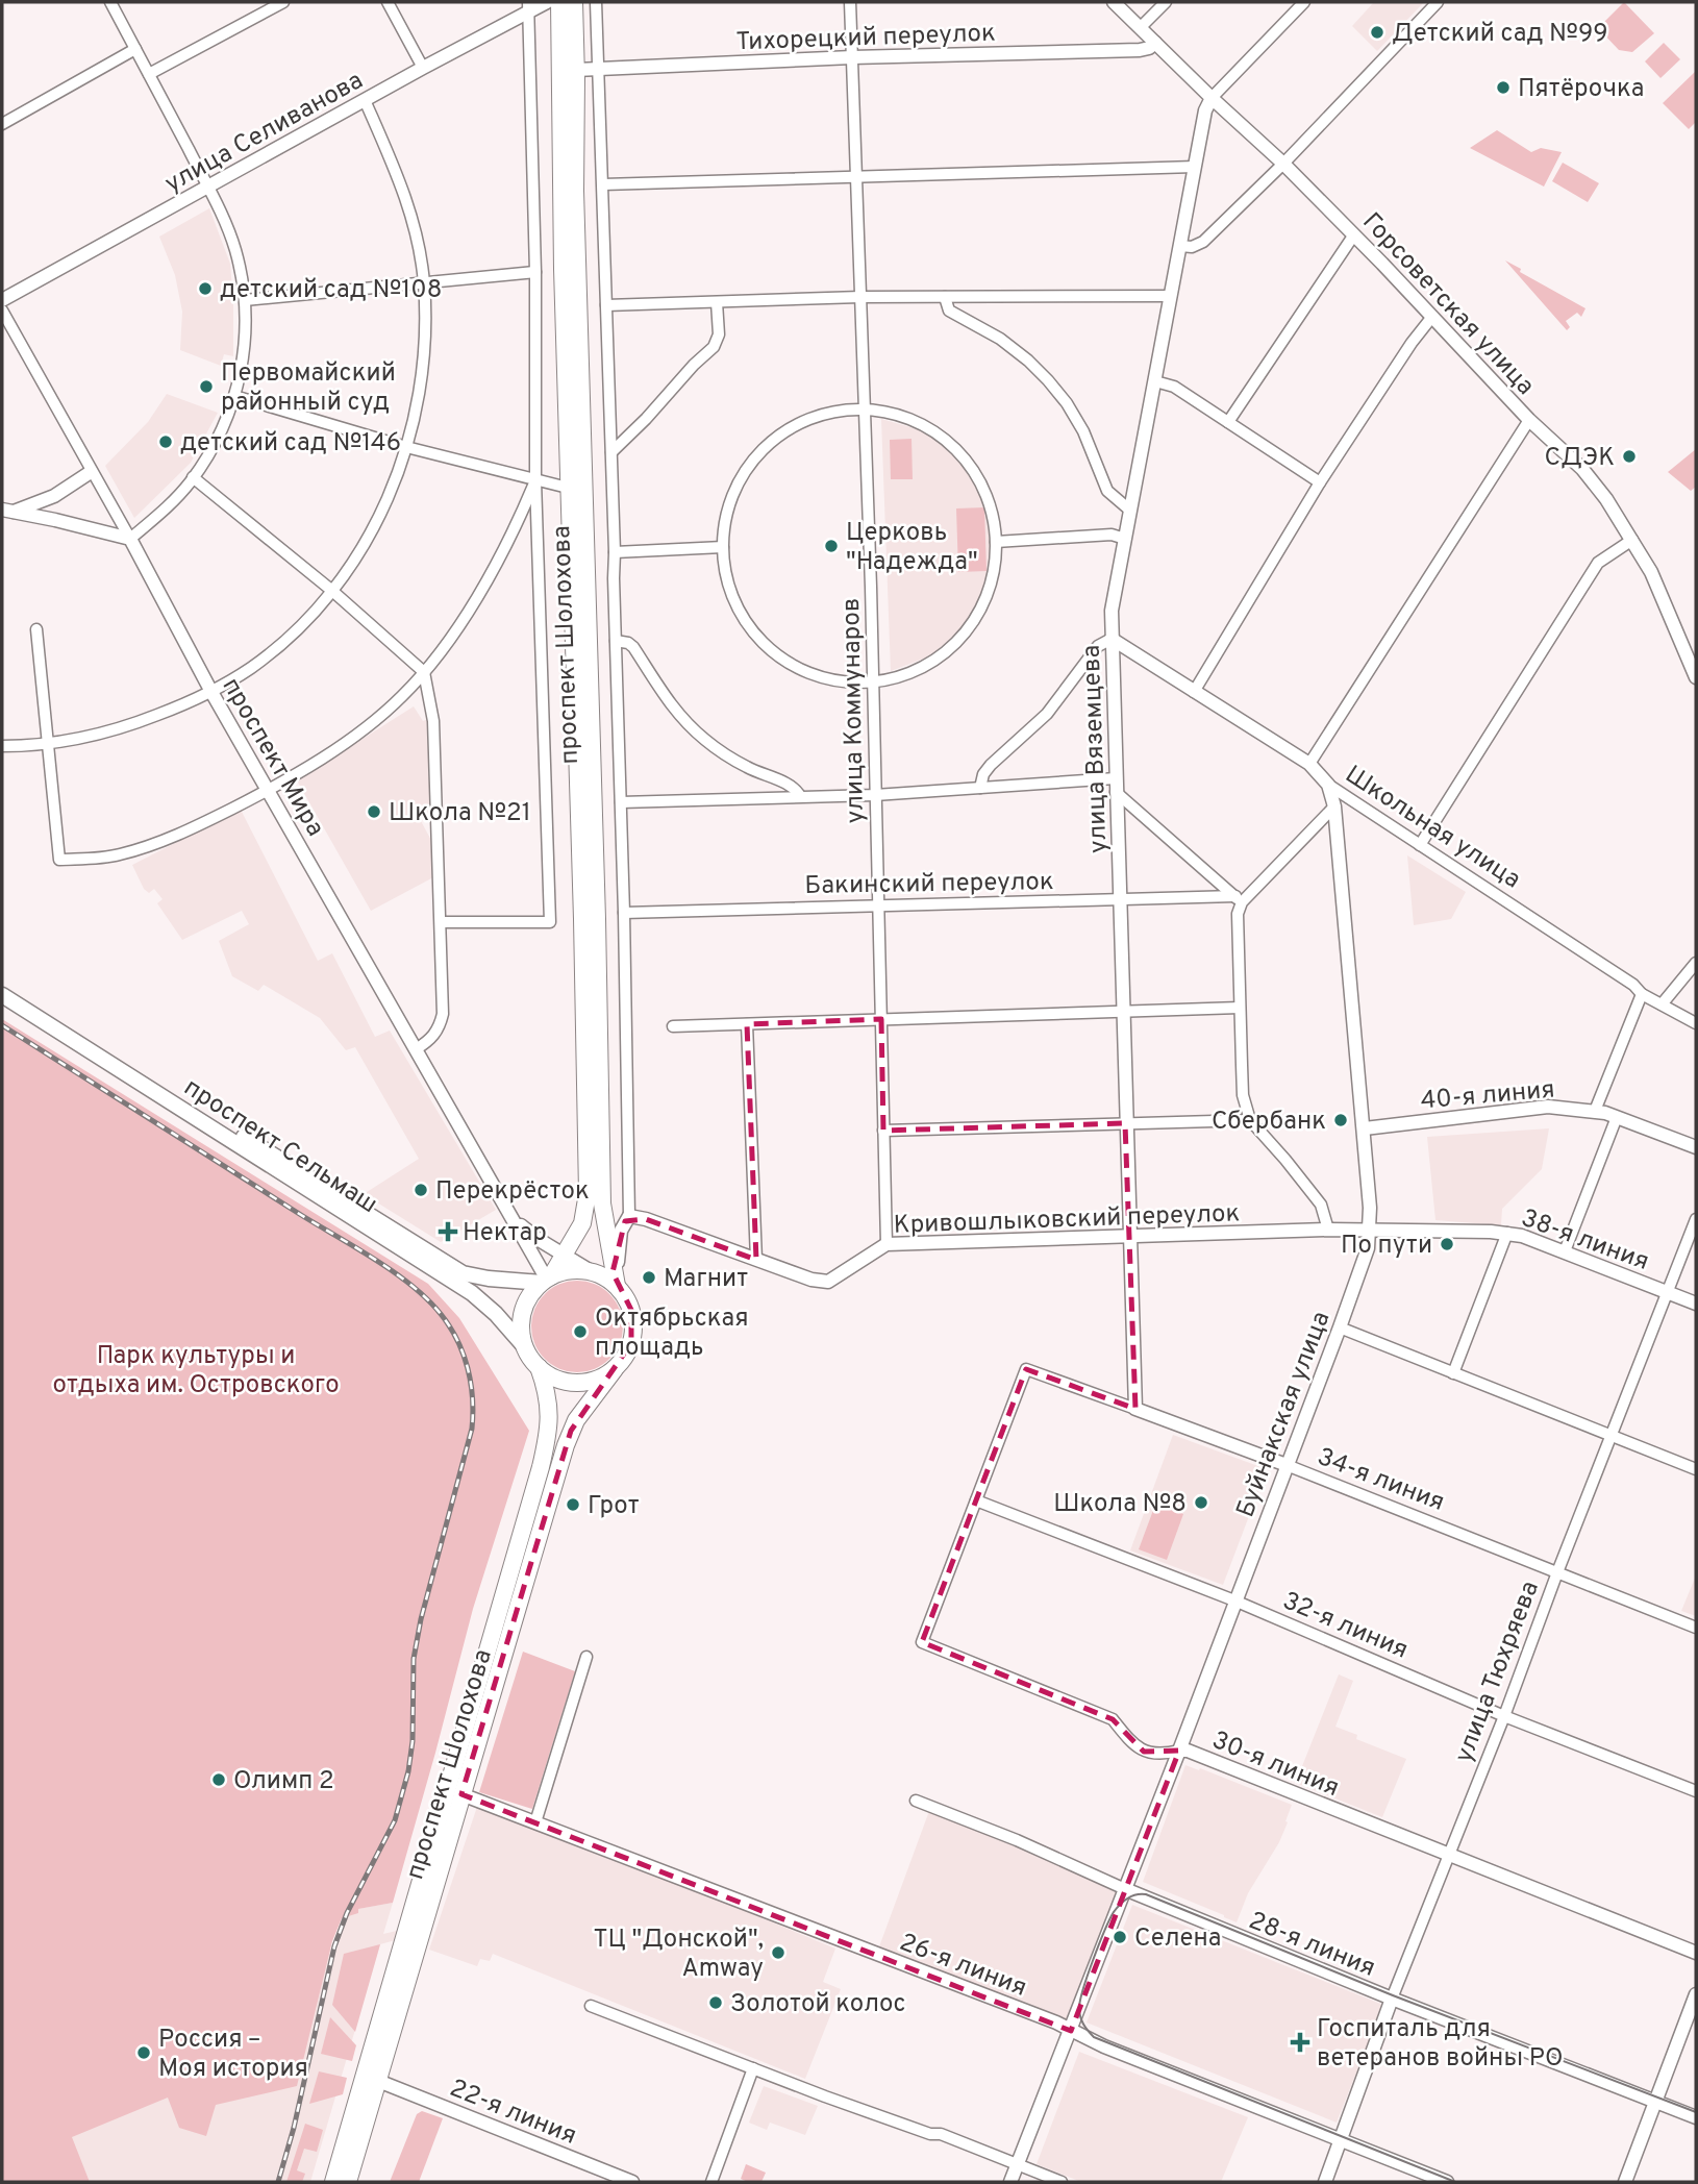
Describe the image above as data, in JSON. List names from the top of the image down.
{
  "streets": {
    "main road": ["проспект Шолохова", "проспект Сельмаш"],
    "street": [
      "Тихорецкий переулок",
      "улица Селиванова",
      "Горсоветская улица",
      "улица Коммунаров",
      "улица Вяземцева",
      "проспект Мира",
      "Школьная улица",
      "Бакинский переулок",
      "40-я линия",
      "Кривошлыковский переулок",
      "38-я линия",
      "Буйнакская улица",
      "34-я линия",
      "32-я линия",
      "улица Тюхряева",
      "30-я линия",
      "28-я линия",
      "26-я линия",
      "22-я линия"
    ]
  },
  "crossings": [
    ["Тихорецкий переулок", "Горсоветская улица"],
    ["Тихорецкий переулок", "проспект Шолохова"],
    ["Тихорецкий переулок", "улица Коммунаров"],
    ["Горсоветская улица", "улица Вяземцева"],
    ["проспект Шолохова", "проспект Мира"],
    ["проспект Шолохова", "проспект Сельмаш"],
    ["проспект Шолохова", "26-я линия"],
    ["проспект Шолохова", "22-я линия"],
    ["улица Коммунаров", "Бакинский переулок"],
    ["улица Коммунаров", "Кривошлыковский переулок"],
    ["улица Вяземцева", "Школьная улица"],
    ["улица Вяземцева", "Бакинский переулок"],
    ["улица Вяземцева", "Кривошлыковский переулок"],
    ["улица Вяземцева", "34-я линия"],
    ["проспект Мира", "проспект Сельмаш"],
    ["Школьная улица", "Буйнакская улица"],
    ["40-я линия", "Буйнакская улица"],
    ["Кривошлыковский переулок", "38-я линия"],
    ["Кривошлыковский переулок", "Буйнакская улица"],
    ["38-я линия", "Буйнакская улица"],
    ["38-я линия", "улица Тюхряева"],
    ["Буйнакская улица", "34-я линия"],
    ["Буйнакская улица", "32-я линия"],
    ["Буйнакская улица", "30-я линия"],
    ["Буйнакская улица", "28-я линия"],
    ["Буйнакская улица", "26-я линия"],
    ["34-я линия", "32-я линия"],
    ["34-я линия", "улица Тюхряева"],
    ["34-я линия", "30-я линия"],
    ["32-я линия", "улица Тюхряева"],
    ["32-я линия", "30-я линия"],
    ["улица Тюхряева", "30-я линия"],
    ["улица Тюхряева", "28-я линия"],
    ["улица Тюхряева", "26-я линия"]
  ],
  "parks": ["Парк культуры и отдыха им. Островского"],
  "places": {
    "other": [
      "Детский сад №99",
      "Пятёрочка",
      "детский сад №108",
      "Первомайский районный суд",
      "детский сад №146",
      "СДЭК",
      "Церковь \"Надежда\"",
      "Школа №21",
      "Сбербанк",
      "Перекрёсток",
      "По пути",
      "Магнит",
      "Октябрьская площадь",
      "Школа №8",
      "Грот",
      "Олимп 2",
      "Селена",
      "ТЦ \"Донской\", Amway",
      "Золотой колос",
      "Россия – Моя история"
    ],
    "health": ["Нектар", "Госпиталь для ветеранов войны РО"]
  }
}
